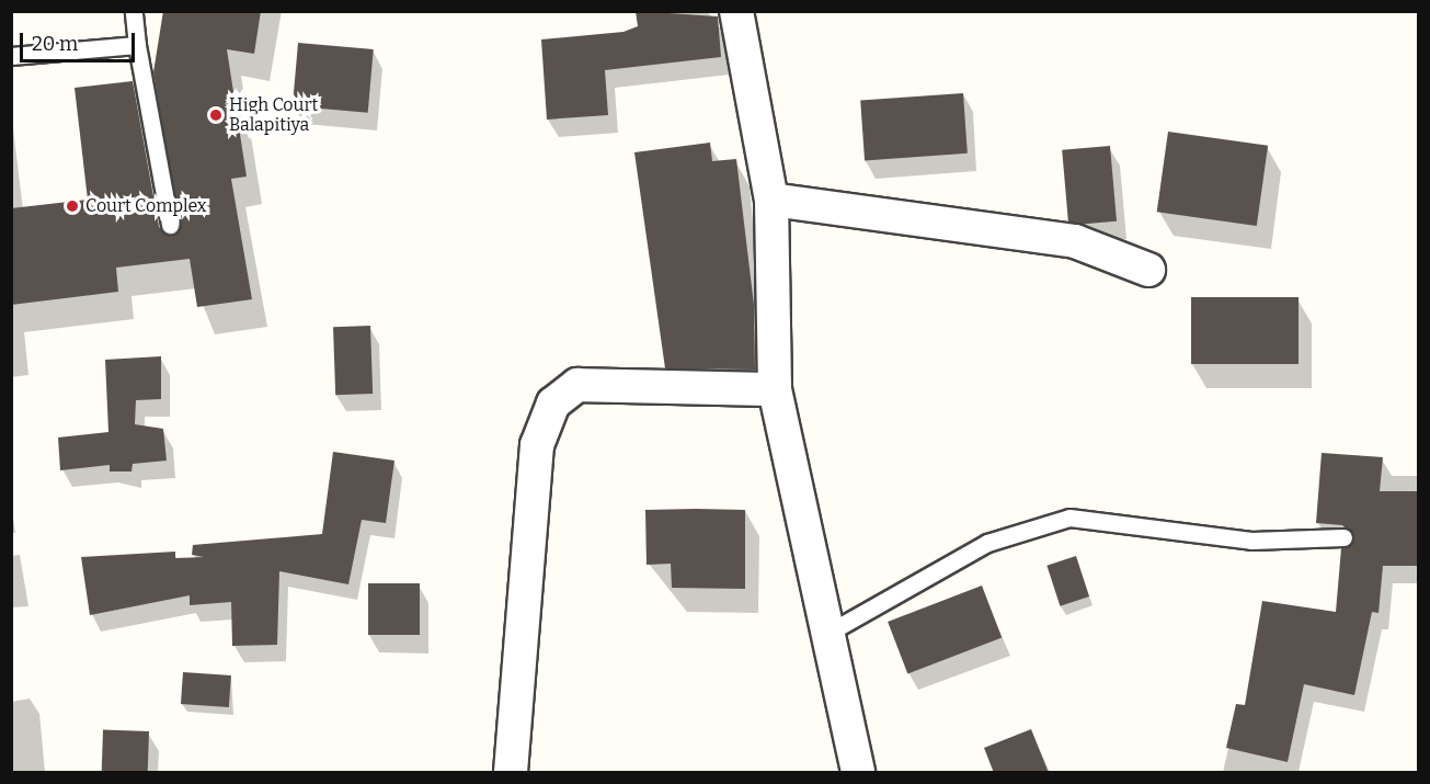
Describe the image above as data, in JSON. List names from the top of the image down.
{
  "places": ["High Court Balapitiya", "Court Complex"],
  "scale_bar": "20 m"
}
